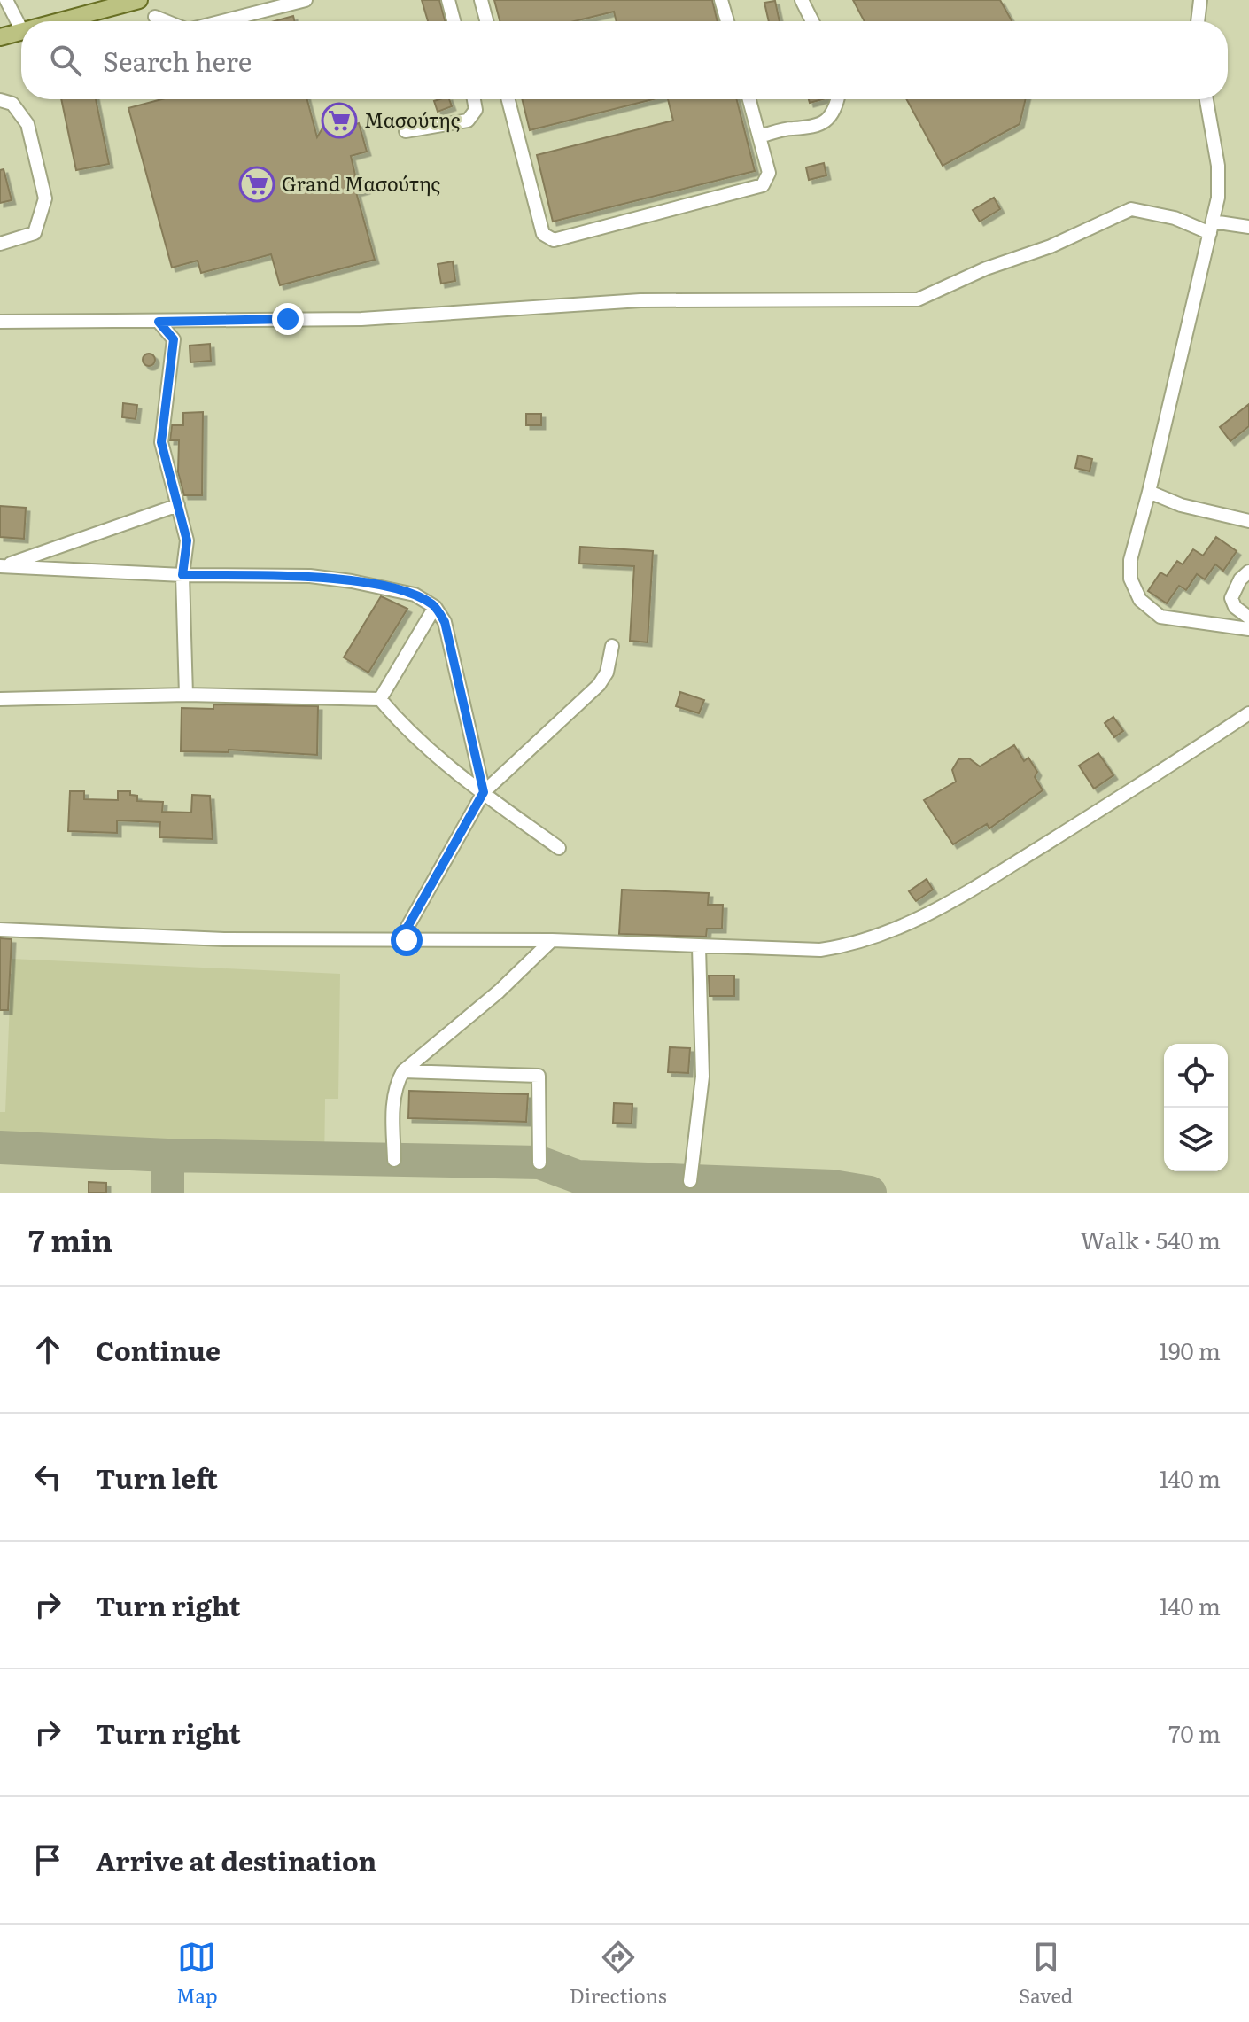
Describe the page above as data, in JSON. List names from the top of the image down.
{
  "places": {
    "supermarket": ["Μασούτης", "Grand Μασούτης"]
  },
  "page": {
    "search": "Search here",
    "heading": ["7 min", "Walk · 540 m"],
    "list": [
      ["Continue", "190 m"],
      ["Turn left", "140 m"],
      ["Turn right", "140 m"],
      ["Turn right", "70 m"],
      "Arrive at destination"
    ],
    "nav": ["Map", "Directions", "Saved"]
  }
}
